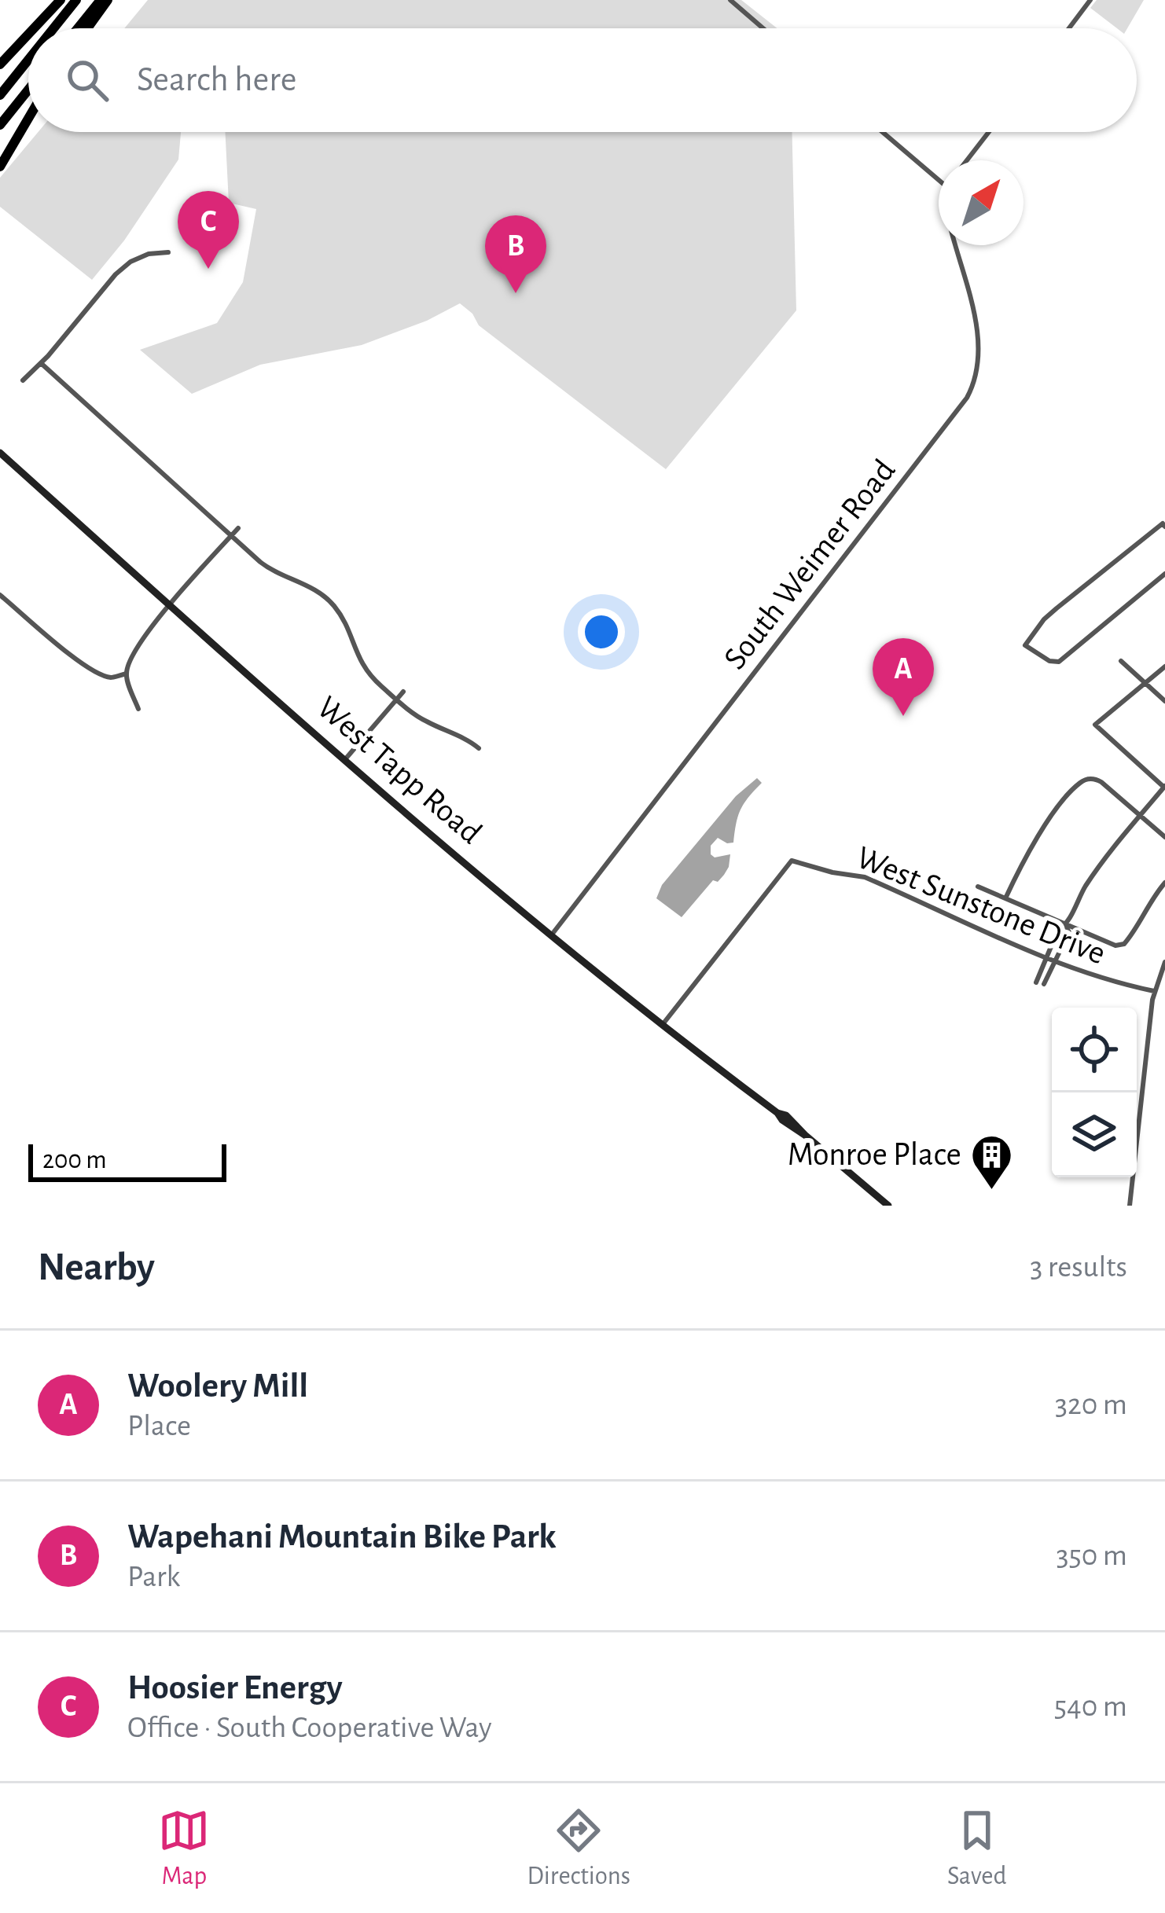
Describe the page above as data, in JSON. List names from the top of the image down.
{
  "streets": {
    "main road": ["West Tapp Road"],
    "street": ["South Weimer Road", "West Sunstone Drive"]
  },
  "crossings": [
    ["South Weimer Road", "West Tapp Road"],
    ["West Tapp Road", "West Sunstone Drive"]
  ],
  "places": {
    "building": ["Monroe Place"]
  },
  "scale_bar": "200 m",
  "north": "top right",
  "page": {
    "search": "Search here",
    "pins": ["C", "B", "A"],
    "scale": "200 m",
    "heading": ["Nearby", "3 results"],
    "list": [
      {
        "mark": "A",
        "name": "Woolery Mill",
        "note": "Place",
        "value": "320 m"
      },
      {
        "mark": "B",
        "name": "Wapehani Mountain Bike Park",
        "note": "Park",
        "value": "350 m"
      },
      {
        "mark": "C",
        "name": "Hoosier Energy",
        "note": "Office · South Cooperative Way",
        "value": "540 m"
      }
    ],
    "nav": ["Map", "Directions", "Saved"]
  }
}
